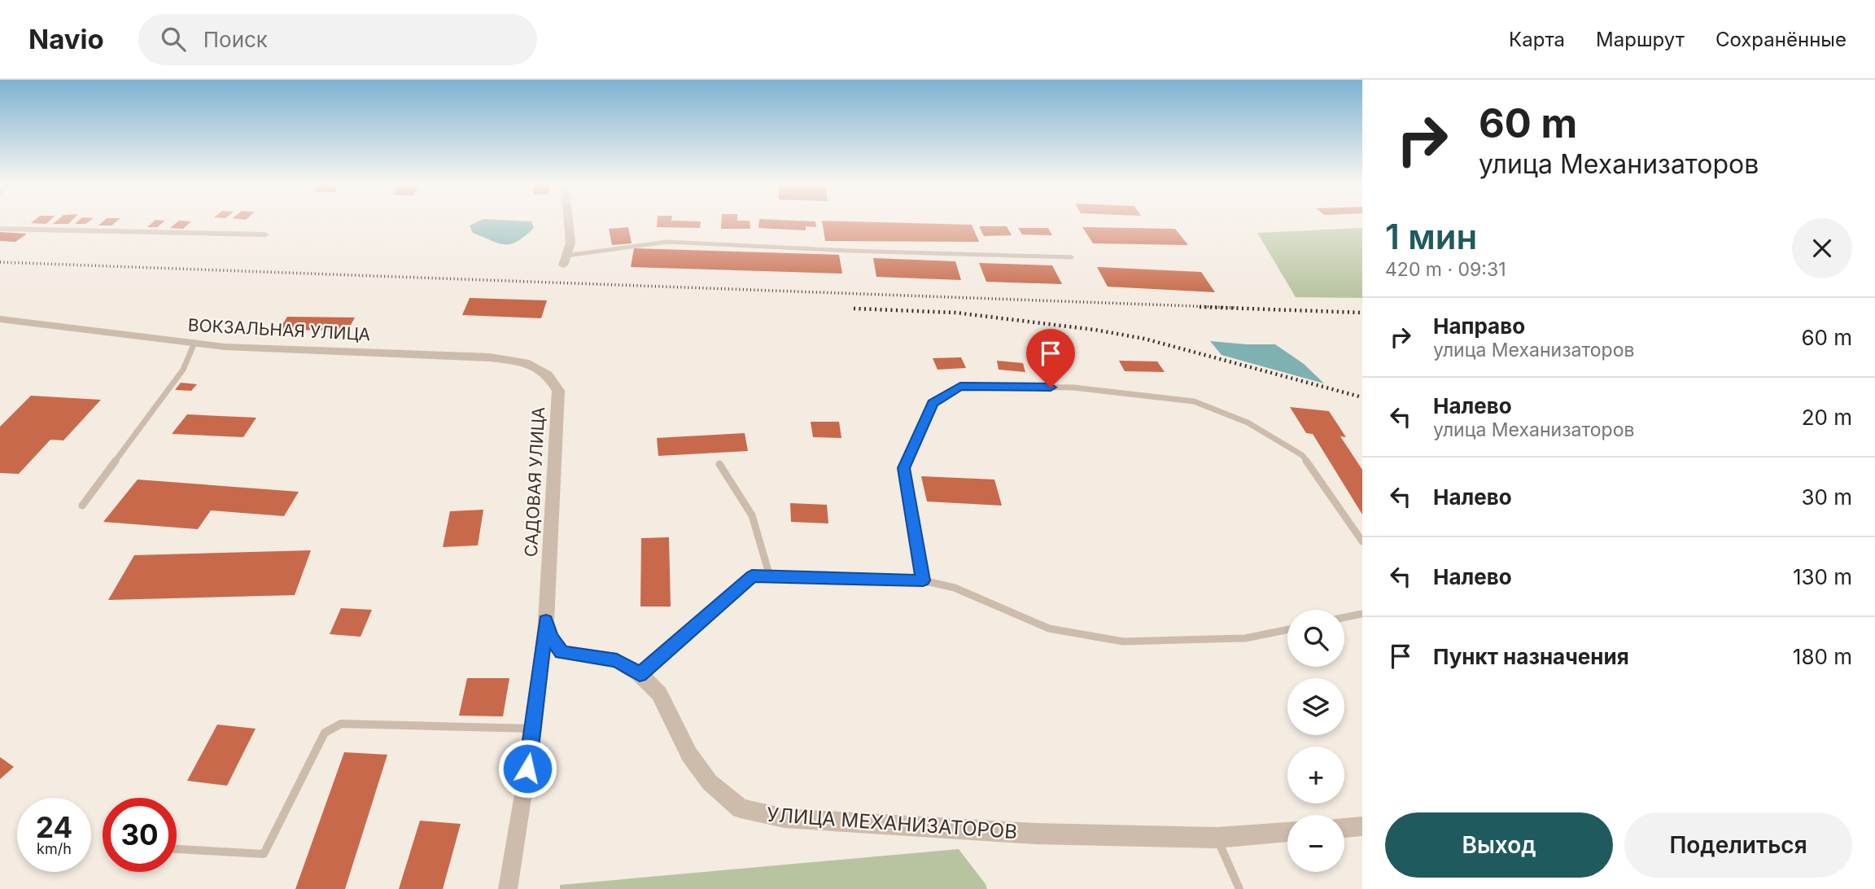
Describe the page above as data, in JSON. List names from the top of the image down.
{
  "streets": {
    "street": ["ВОКЗАЛЬНАЯ УЛИЦА", "САДОВАЯ УЛИЦА", "УЛИЦА МЕХАНИЗАТОРОВ"]
  },
  "crossings": [
    ["ВОКЗАЛЬНАЯ УЛИЦА", "САДОВАЯ УЛИЦА"],
    ["САДОВАЯ УЛИЦА", "УЛИЦА МЕХАНИЗАТОРОВ"]
  ],
  "page": {
    "header": "Navio",
    "search": "Поиск",
    "nav": ["Карта", "Маршрут", "Сохранённые"],
    "turn": ["60 m", "улица Механизаторов"],
    "heading": ["1 мин", "420 m · 09:31"],
    "list": [
      {
        "name": "Направо",
        "note": "улица Механизаторов",
        "value": "60 m"
      },
      {
        "name": "Налево",
        "note": "улица Механизаторов",
        "value": "20 m"
      },
      {
        "name": "Налево",
        "value": "30 m"
      },
      {
        "name": "Налево",
        "value": "130 m"
      },
      {
        "name": "Пункт назначения",
        "value": "180 m"
      }
    ],
    "map_buttons": ["+", "−"],
    "speed": "24 km/h",
    "limit": "30",
    "buttons": ["Выход", "Поделиться"]
  }
}
